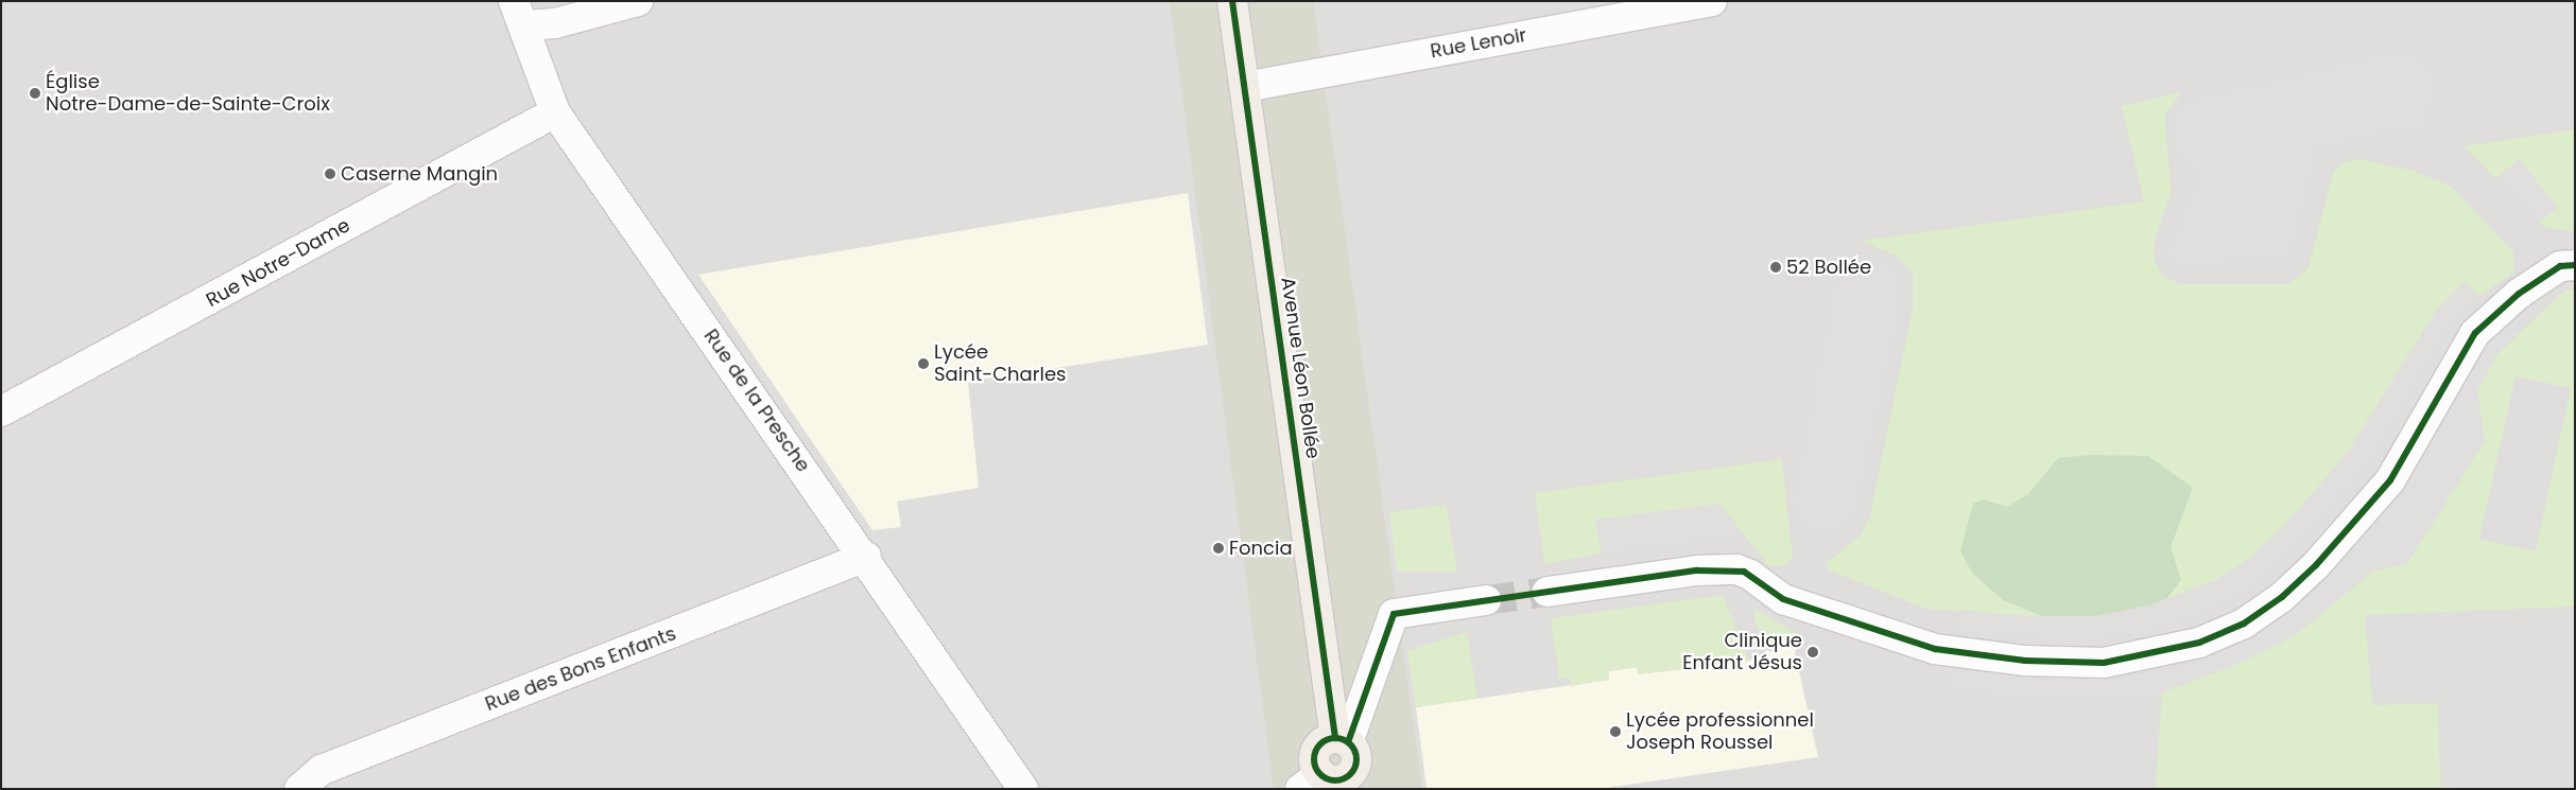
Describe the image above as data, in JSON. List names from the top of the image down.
{
  "streets": {
    "main road": ["Avenue Léon Bollée"],
    "street": [
      "Rue Lenoir",
      "Rue Notre-Dame",
      "Rue de la Presche",
      "Rue des Bons Enfants"
    ]
  },
  "crossings": [
    ["Rue Lenoir", "Avenue Léon Bollée"],
    ["Rue Notre-Dame", "Rue de la Presche"],
    ["Rue de la Presche", "Rue des Bons Enfants"]
  ],
  "places": [
    "Église Notre-Dame-de-Sainte-Croix",
    "Caserne Mangin",
    "52 Bollée",
    "Lycée Saint-Charles",
    "Foncia",
    "Clinique Enfant Jésus",
    "Lycée professionnel Joseph Roussel"
  ]
}
